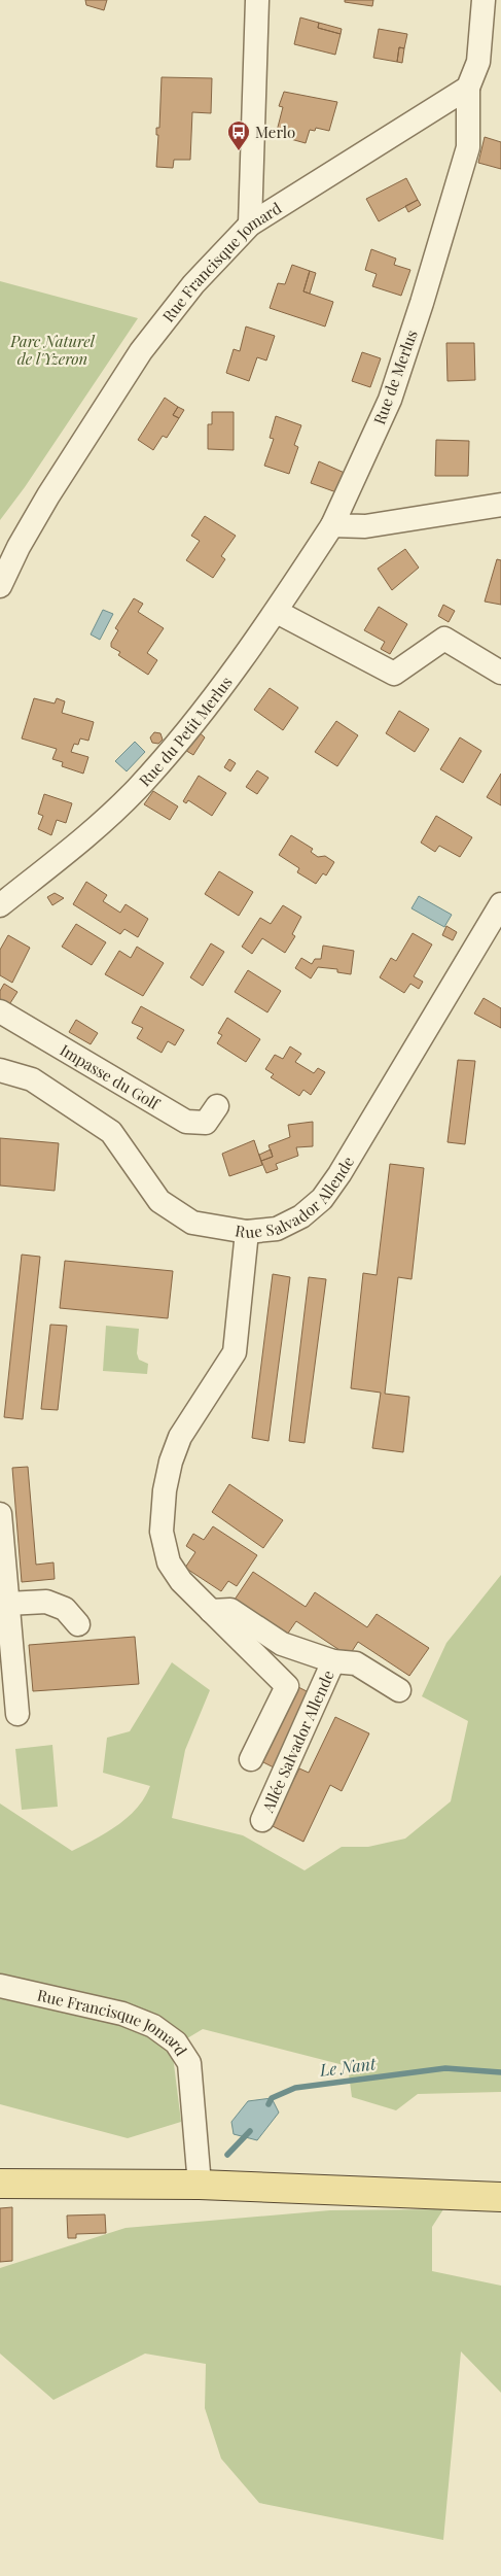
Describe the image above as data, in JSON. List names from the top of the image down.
{
  "streets": {
    "street": [
      "Rue Francisque Jomard",
      "Rue de Merlus",
      "Rue du Petit Merlus",
      "Impasse du Golf",
      "Rue Salvador Allende",
      "Allée Salvador Allende"
    ]
  },
  "crossings": [
    ["Rue Francisque Jomard", "Rue de Merlus"],
    ["Rue de Merlus", "Rue du Petit Merlus"],
    ["Rue Salvador Allende", "Allée Salvador Allende"]
  ],
  "water": ["Le Nant"],
  "parks": ["Parc Naturel de l'Yzeron"],
  "places": {
    "bus stop": ["Merlo"]
  }
}
